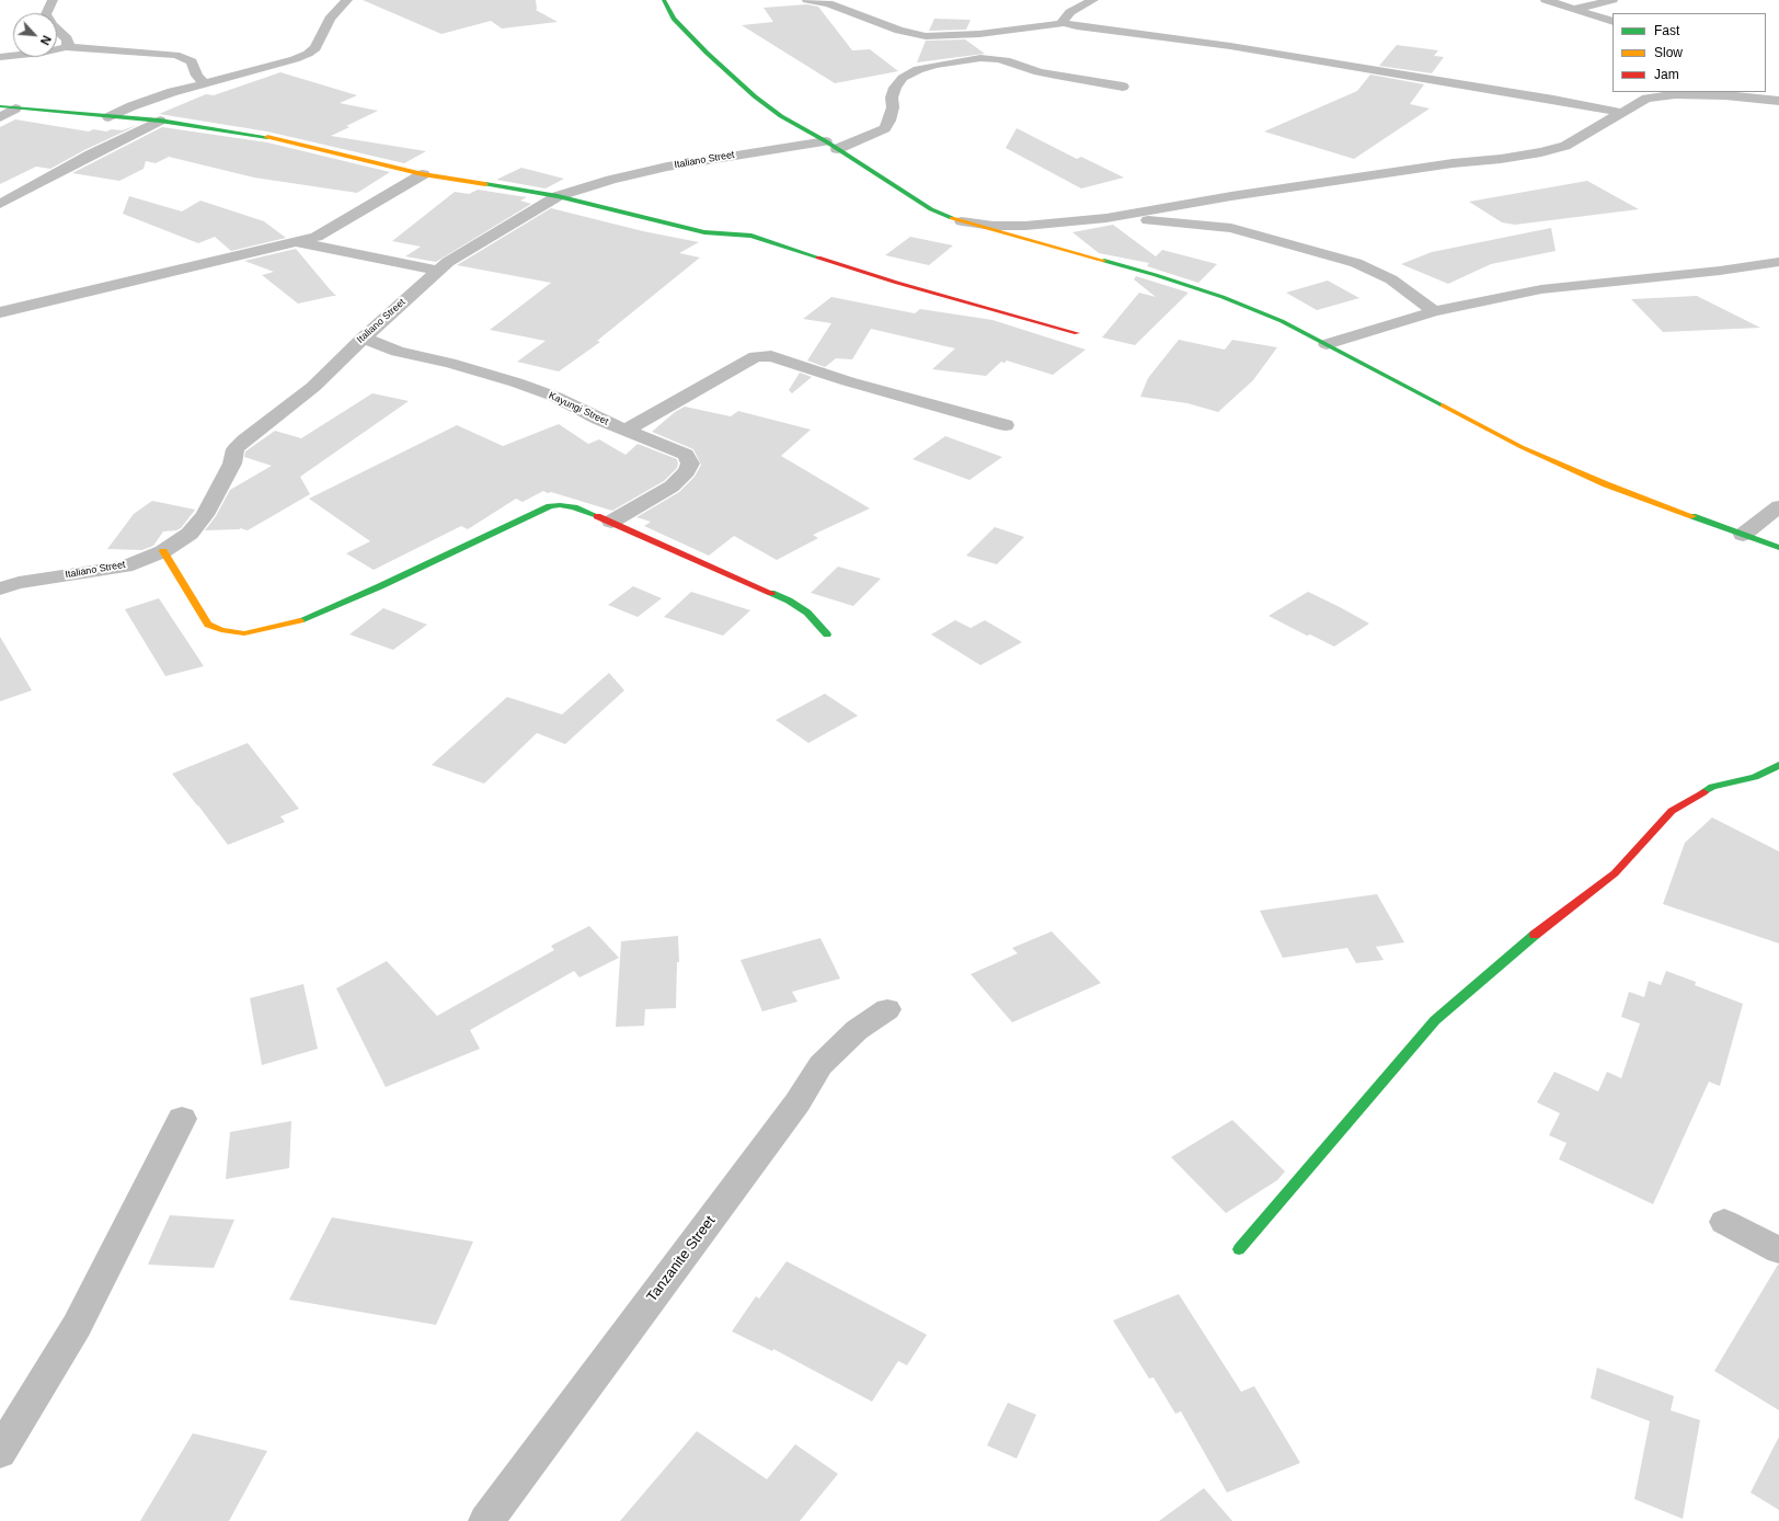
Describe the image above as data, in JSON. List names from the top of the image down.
{
  "streets": {
    "street": ["Italiano Street", "Kayungi Street", "Tanzanite Street"]
  },
  "crossings": [
    ["Italiano Street", "Kayungi Street"]
  ],
  "legend": ["Fast", "Slow", "Jam"],
  "north": "bottom right"
}
